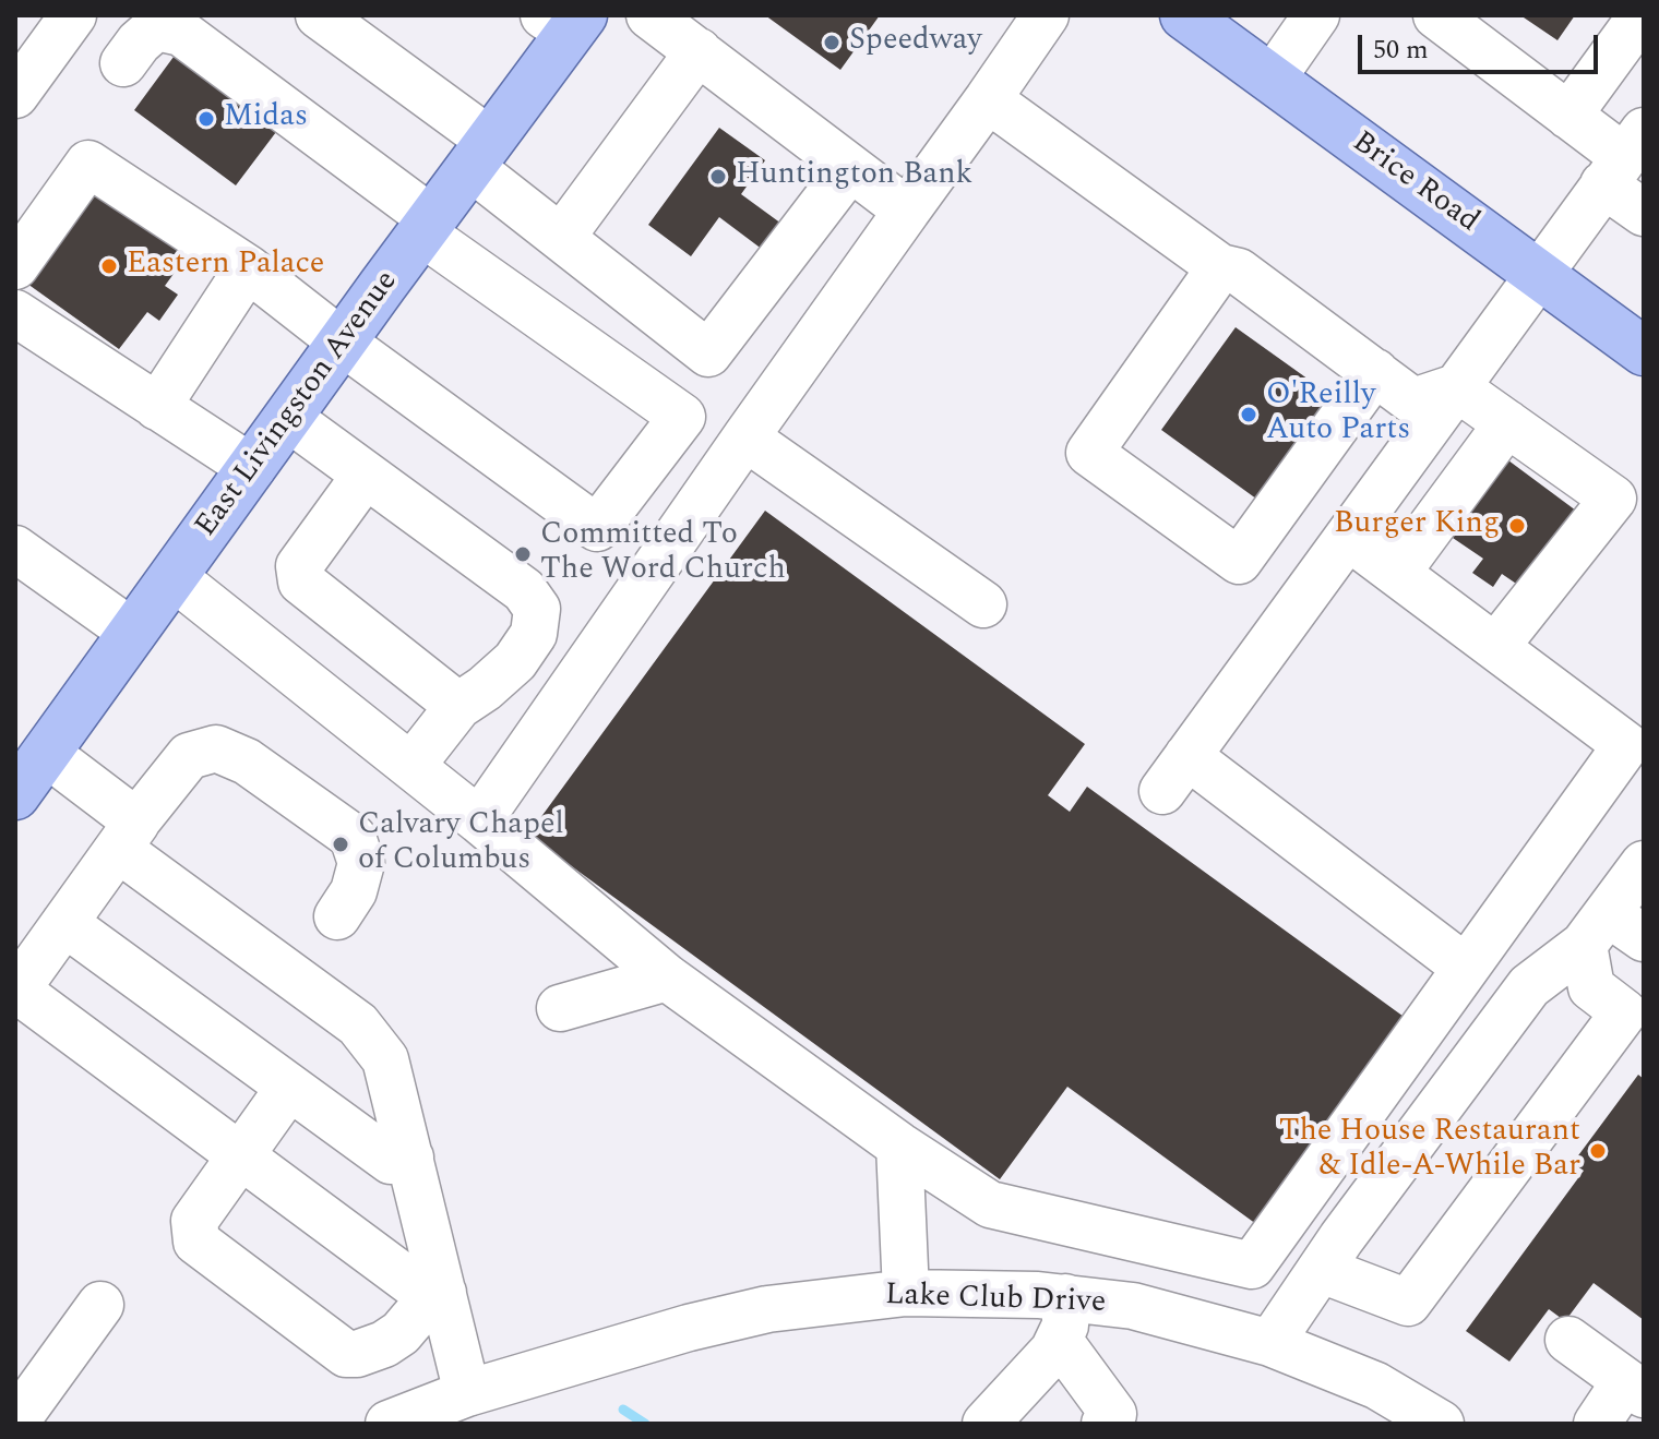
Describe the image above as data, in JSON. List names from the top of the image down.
{
  "streets": {
    "main road": ["Brice Road", "East Livingston Avenue"],
    "street": ["Lake Club Drive"]
  },
  "places": [
    "Speedway",
    "Midas",
    "Huntington Bank",
    "Eastern Palace",
    "O'Reilly Auto Parts",
    "Burger King",
    "Committed To The Word Church",
    "Calvary Chapel of Columbus",
    "The House Restaurant & Idle-A-While Bar"
  ],
  "scale_bar": "50 m"
}
